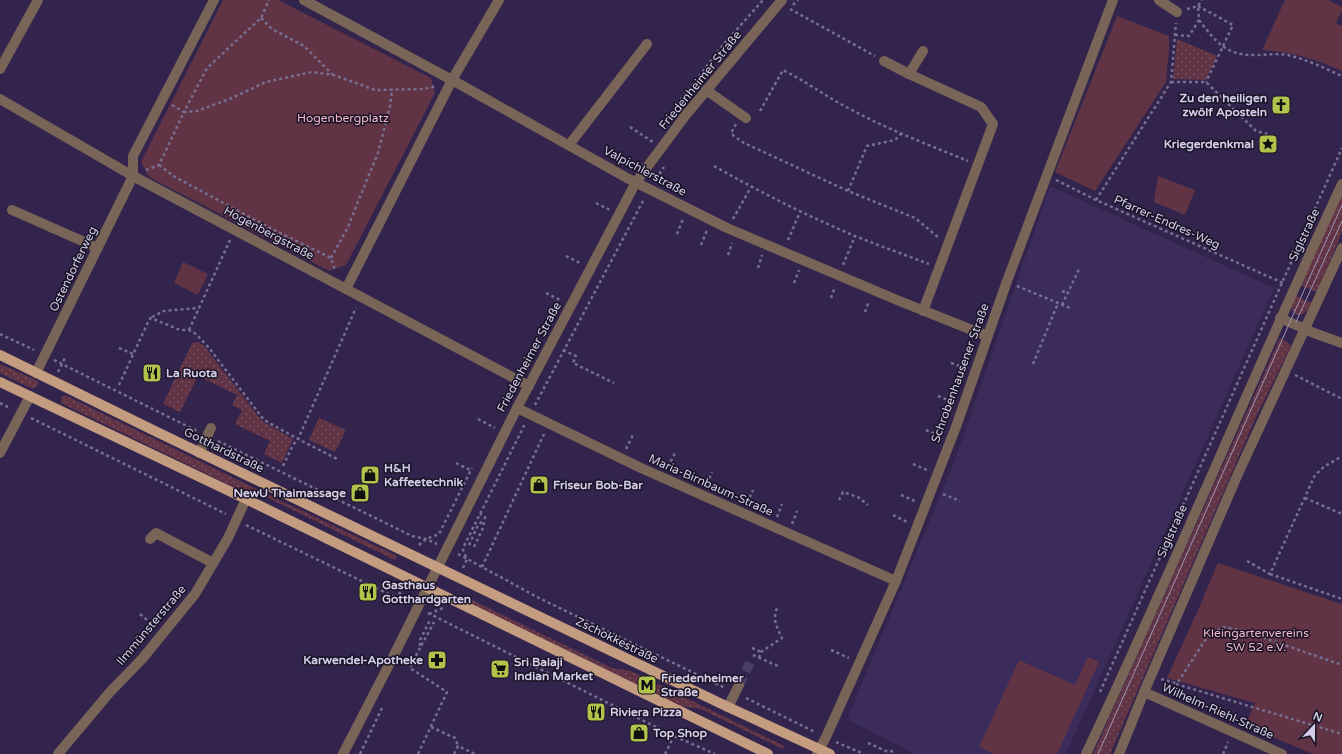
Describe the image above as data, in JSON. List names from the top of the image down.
{
  "streets": {
    "main road": ["Gotthardstraße", "Zschokkestraße"],
    "street": [
      "Friedenheimer Straße",
      "Valpichlerstraße",
      "Hogenbergstraße",
      "Siglstraße",
      "Ostendorferweg",
      "Schrobenhausener Straße",
      "Maria-Birnbaum-Straße",
      "Ilmmünsterstraße",
      "Wilhelm-Riehl-Straße"
    ],
    "path": ["Pfarrer-Endres-Weg"]
  },
  "crossings": [
    ["Friedenheimer Straße", "Valpichlerstraße"],
    ["Friedenheimer Straße", "Hogenbergstraße"],
    ["Friedenheimer Straße", "Gotthardstraße"],
    ["Friedenheimer Straße", "Maria-Birnbaum-Straße"],
    ["Friedenheimer Straße", "Zschokkestraße"],
    ["Valpichlerstraße", "Schrobenhausener Straße"],
    ["Pfarrer-Endres-Weg", "Schrobenhausener Straße"],
    ["Hogenbergstraße", "Ostendorferweg"],
    ["Ostendorferweg", "Gotthardstraße"],
    ["Schrobenhausener Straße", "Maria-Birnbaum-Straße"],
    ["Schrobenhausener Straße", "Zschokkestraße"],
    ["Gotthardstraße", "Zschokkestraße"]
  ],
  "parks": ["Hogenbergplatz", "Kleingartenvereins SW 52 e.V."],
  "places": {
    "church": ["Zu den heiligen zwölf Aposteln"],
    "place": ["Kriegerdenkmal"],
    "restaurant": ["La Ruota", "Gasthaus Gotthardgarten", "Riviera Pizza"],
    "shop": [
      "H&H Kaffeetechnik",
      "Friseur Bob-Bar",
      "NewU Thaimassage",
      "Top Shop"
    ],
    "pharmacy": ["Karwendel-Apotheke"],
    "supermarket": ["Sri Balaji Indian Market"],
    "metro station": ["Friedenheimer Straße"]
  },
  "north": "top"
}
